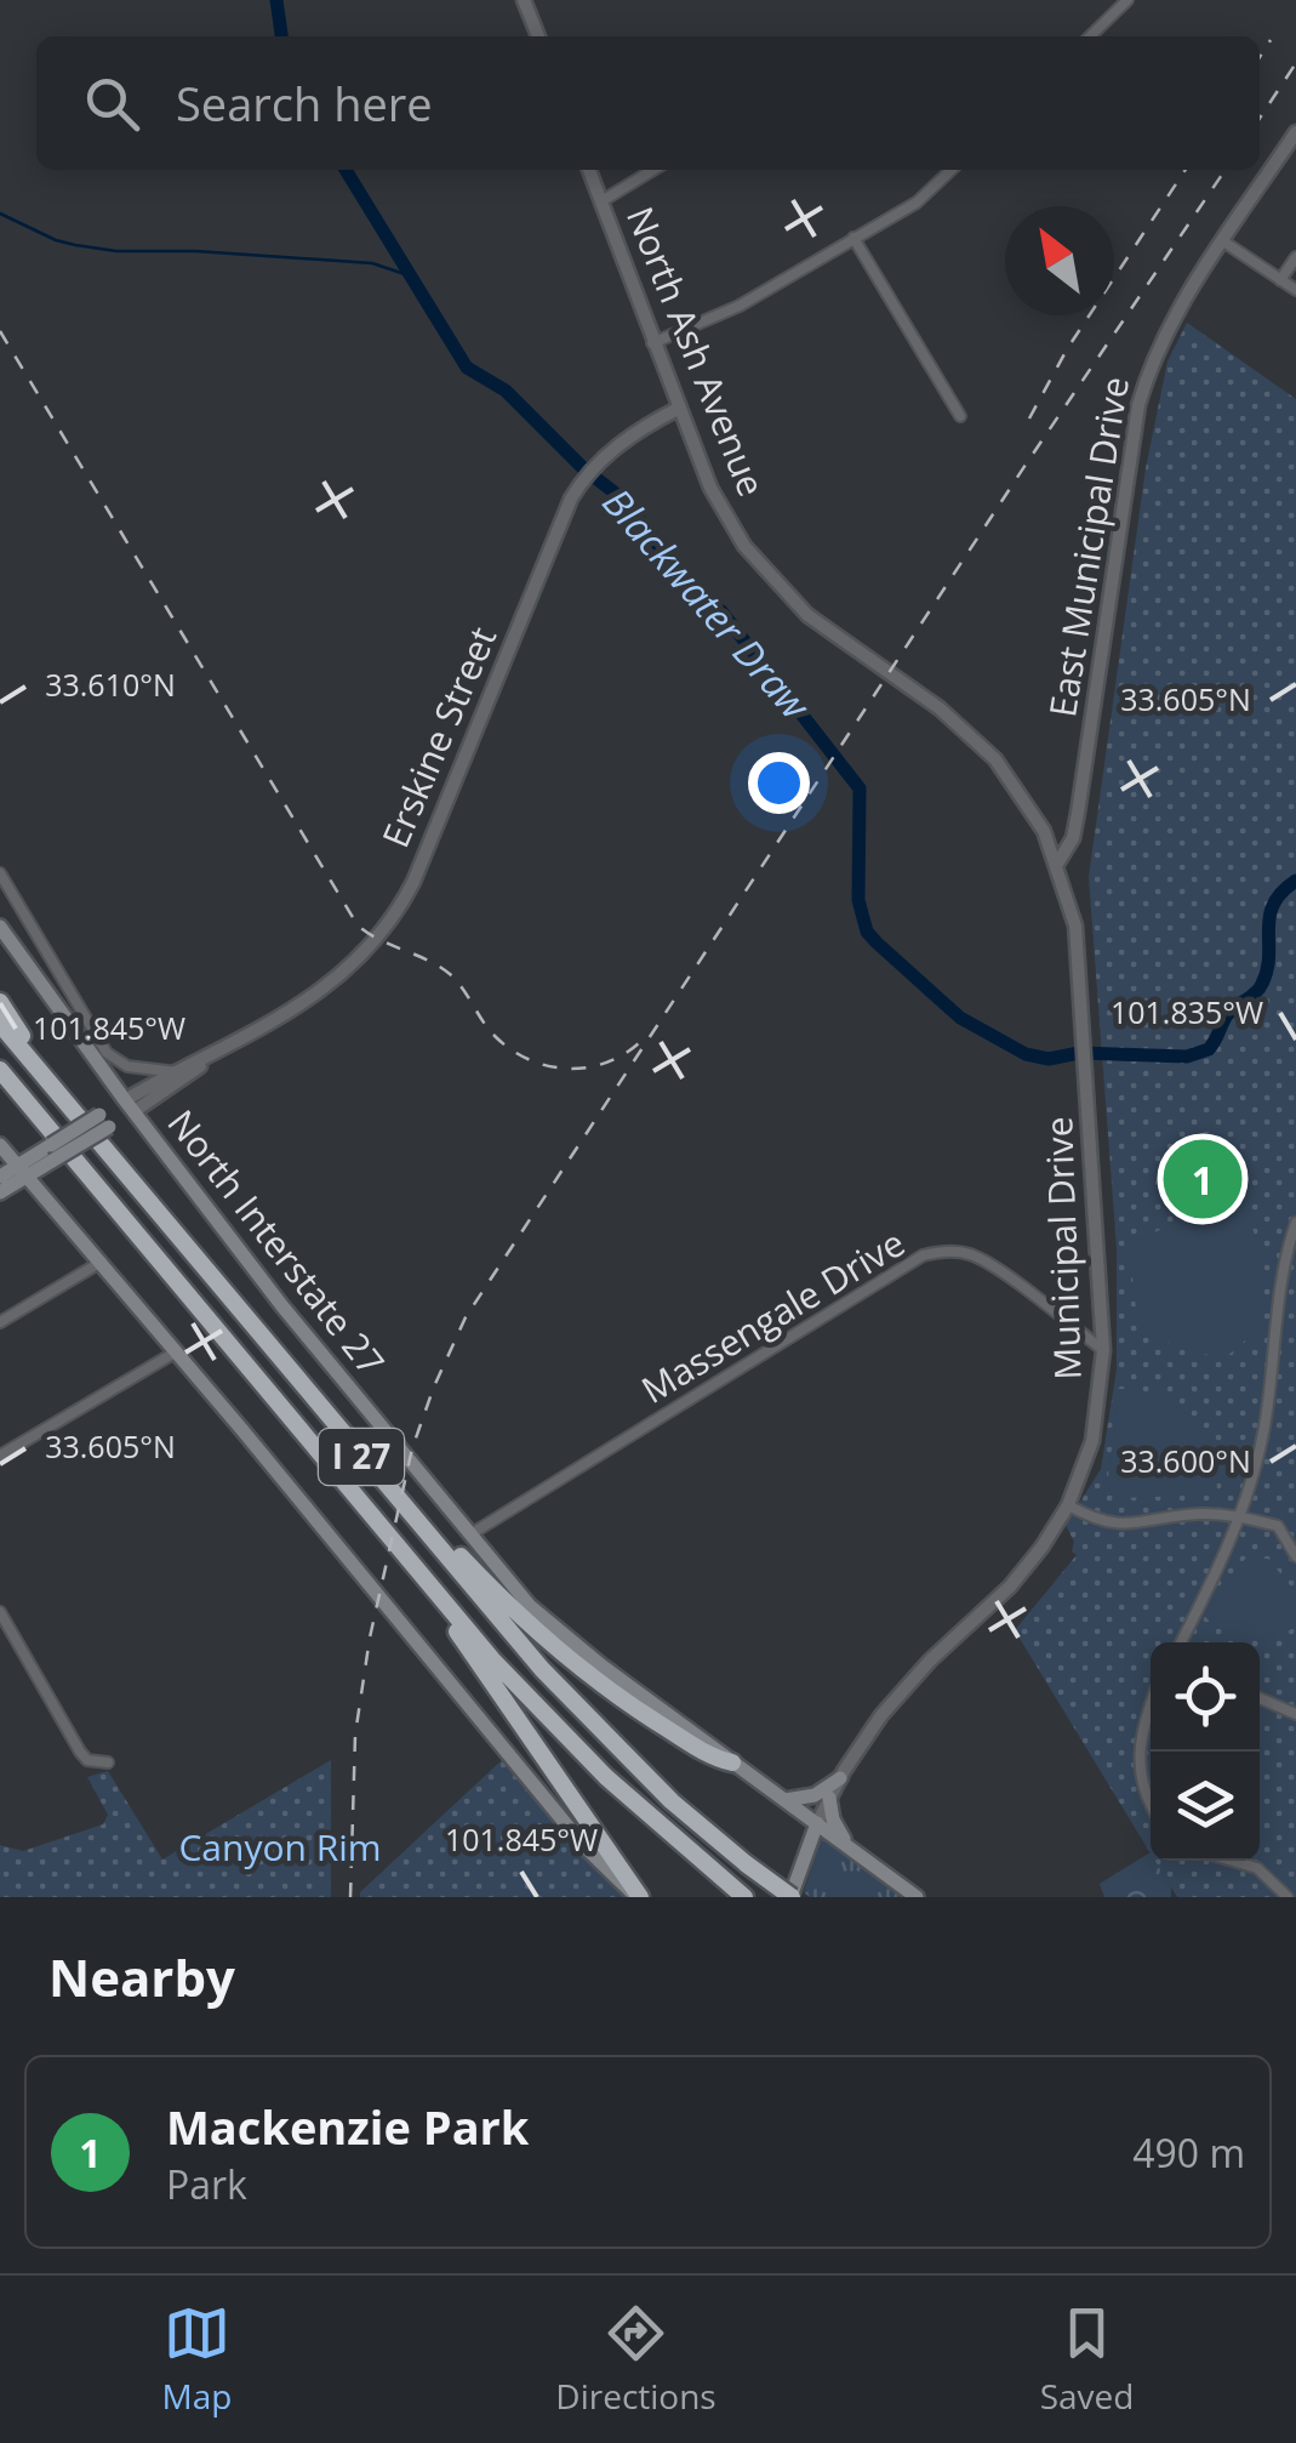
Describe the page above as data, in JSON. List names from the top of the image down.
{
  "streets": {
    "highway": ["I 27"],
    "main road": ["Erskine Street", "North Interstate 27", "Municipal Drive"],
    "street": ["North Ash Avenue", "East Municipal Drive", "Massengale Drive"]
  },
  "crossings": [
    ["North Ash Avenue", "East Municipal Drive"],
    ["North Ash Avenue", "Erskine Street"],
    ["North Ash Avenue", "Municipal Drive"],
    ["East Municipal Drive", "Municipal Drive"],
    ["Erskine Street", "North Interstate 27"],
    ["North Interstate 27", "Municipal Drive"],
    ["North Interstate 27", "Massengale Drive"],
    ["Municipal Drive", "Massengale Drive"],
    ["Municipal Drive", "I 27"]
  ],
  "water": ["Blackwater Draw"],
  "parks": ["Canyon Rim"],
  "north": "top left",
  "page": {
    "search": "Search here",
    "pins": "1",
    "heading": "Nearby",
    "list": [
      {
        "mark": "1",
        "name": "Mackenzie Park",
        "note": "Park",
        "value": "490 m"
      }
    ],
    "nav": ["Map", "Directions", "Saved"]
  },
  "coordinates": [
    "33.610°N",
    "33.605°N",
    "101.835°W",
    "101.845°W",
    "33.600°N"
  ]
}
